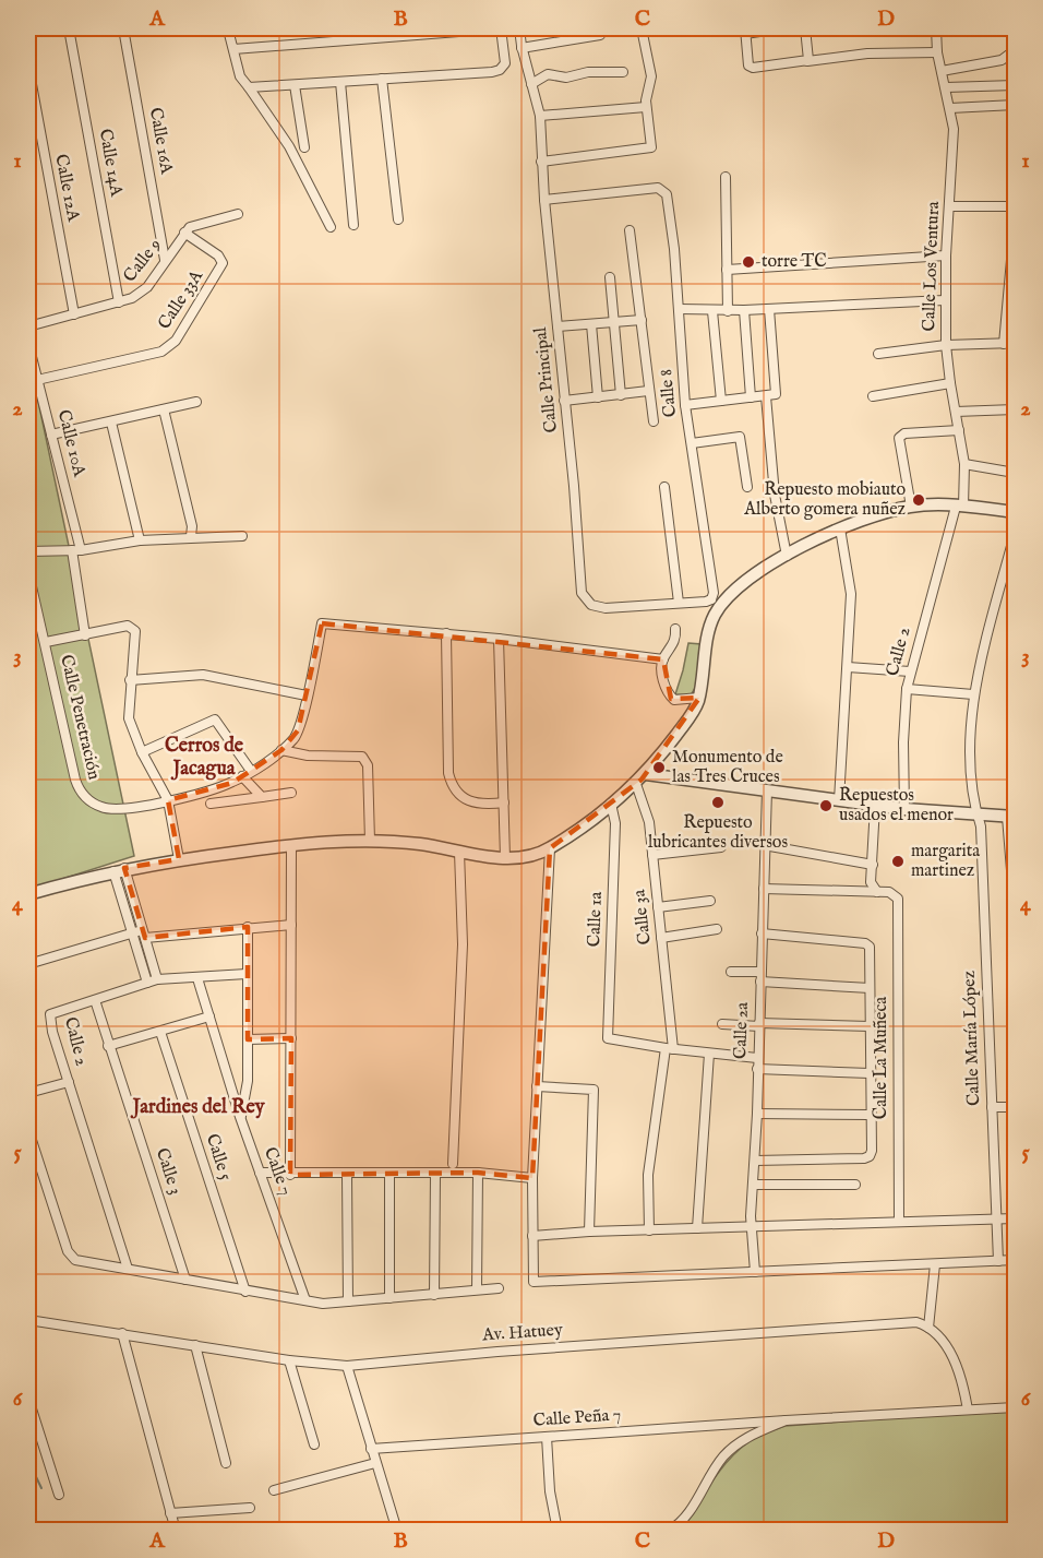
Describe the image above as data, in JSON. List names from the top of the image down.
{
  "streets": {
    "street": [
      "Calle 16A",
      "Calle 14A",
      "Calle 12A",
      "Calle 9",
      "Calle Los Ventura",
      "Calle 33A",
      "Calle Principal",
      "Calle 8",
      "Calle 10A",
      "Calle 2",
      "Calle Penetración",
      "Calle 3a",
      "Calle 1a",
      "Calle 2a",
      "Calle María López",
      "Calle La Muñeca",
      "Calle 5",
      "Calle 3",
      "Calle 7",
      "Av. Hatuey",
      "Calle Peña 7"
    ]
  },
  "crossings": [
    ["Calle 16A", "Calle 9"],
    ["Calle 14A", "Calle 9"],
    ["Calle 12A", "Calle 9"],
    ["Calle 9", "Calle 33A"],
    ["Calle Los Ventura", "Calle 2"],
    ["Calle 33A", "Calle 10A"],
    ["Calle Principal", "Calle 8"],
    ["Calle 2", "Calle 3"],
    ["Calle 2", "Calle 7"],
    ["Calle 3a", "Calle 1a"]
  ],
  "districts": ["Cerros de Jacagua", "Jardines del Rey"],
  "places": [
    "torre TC",
    "Repuesto mobiauto Alberto gomera nuñez",
    "Monumento de las Tres Cruces",
    "Repuesto lubricantes diversos",
    "Repuestos usados el menor",
    "margarita martinez"
  ],
  "grid": {
    "columns": [
      "A",
      "B",
      "C",
      "D"
    ],
    "rows": [
      "1",
      "2",
      "3",
      "4",
      "5",
      "6"
    ]
  }
}
